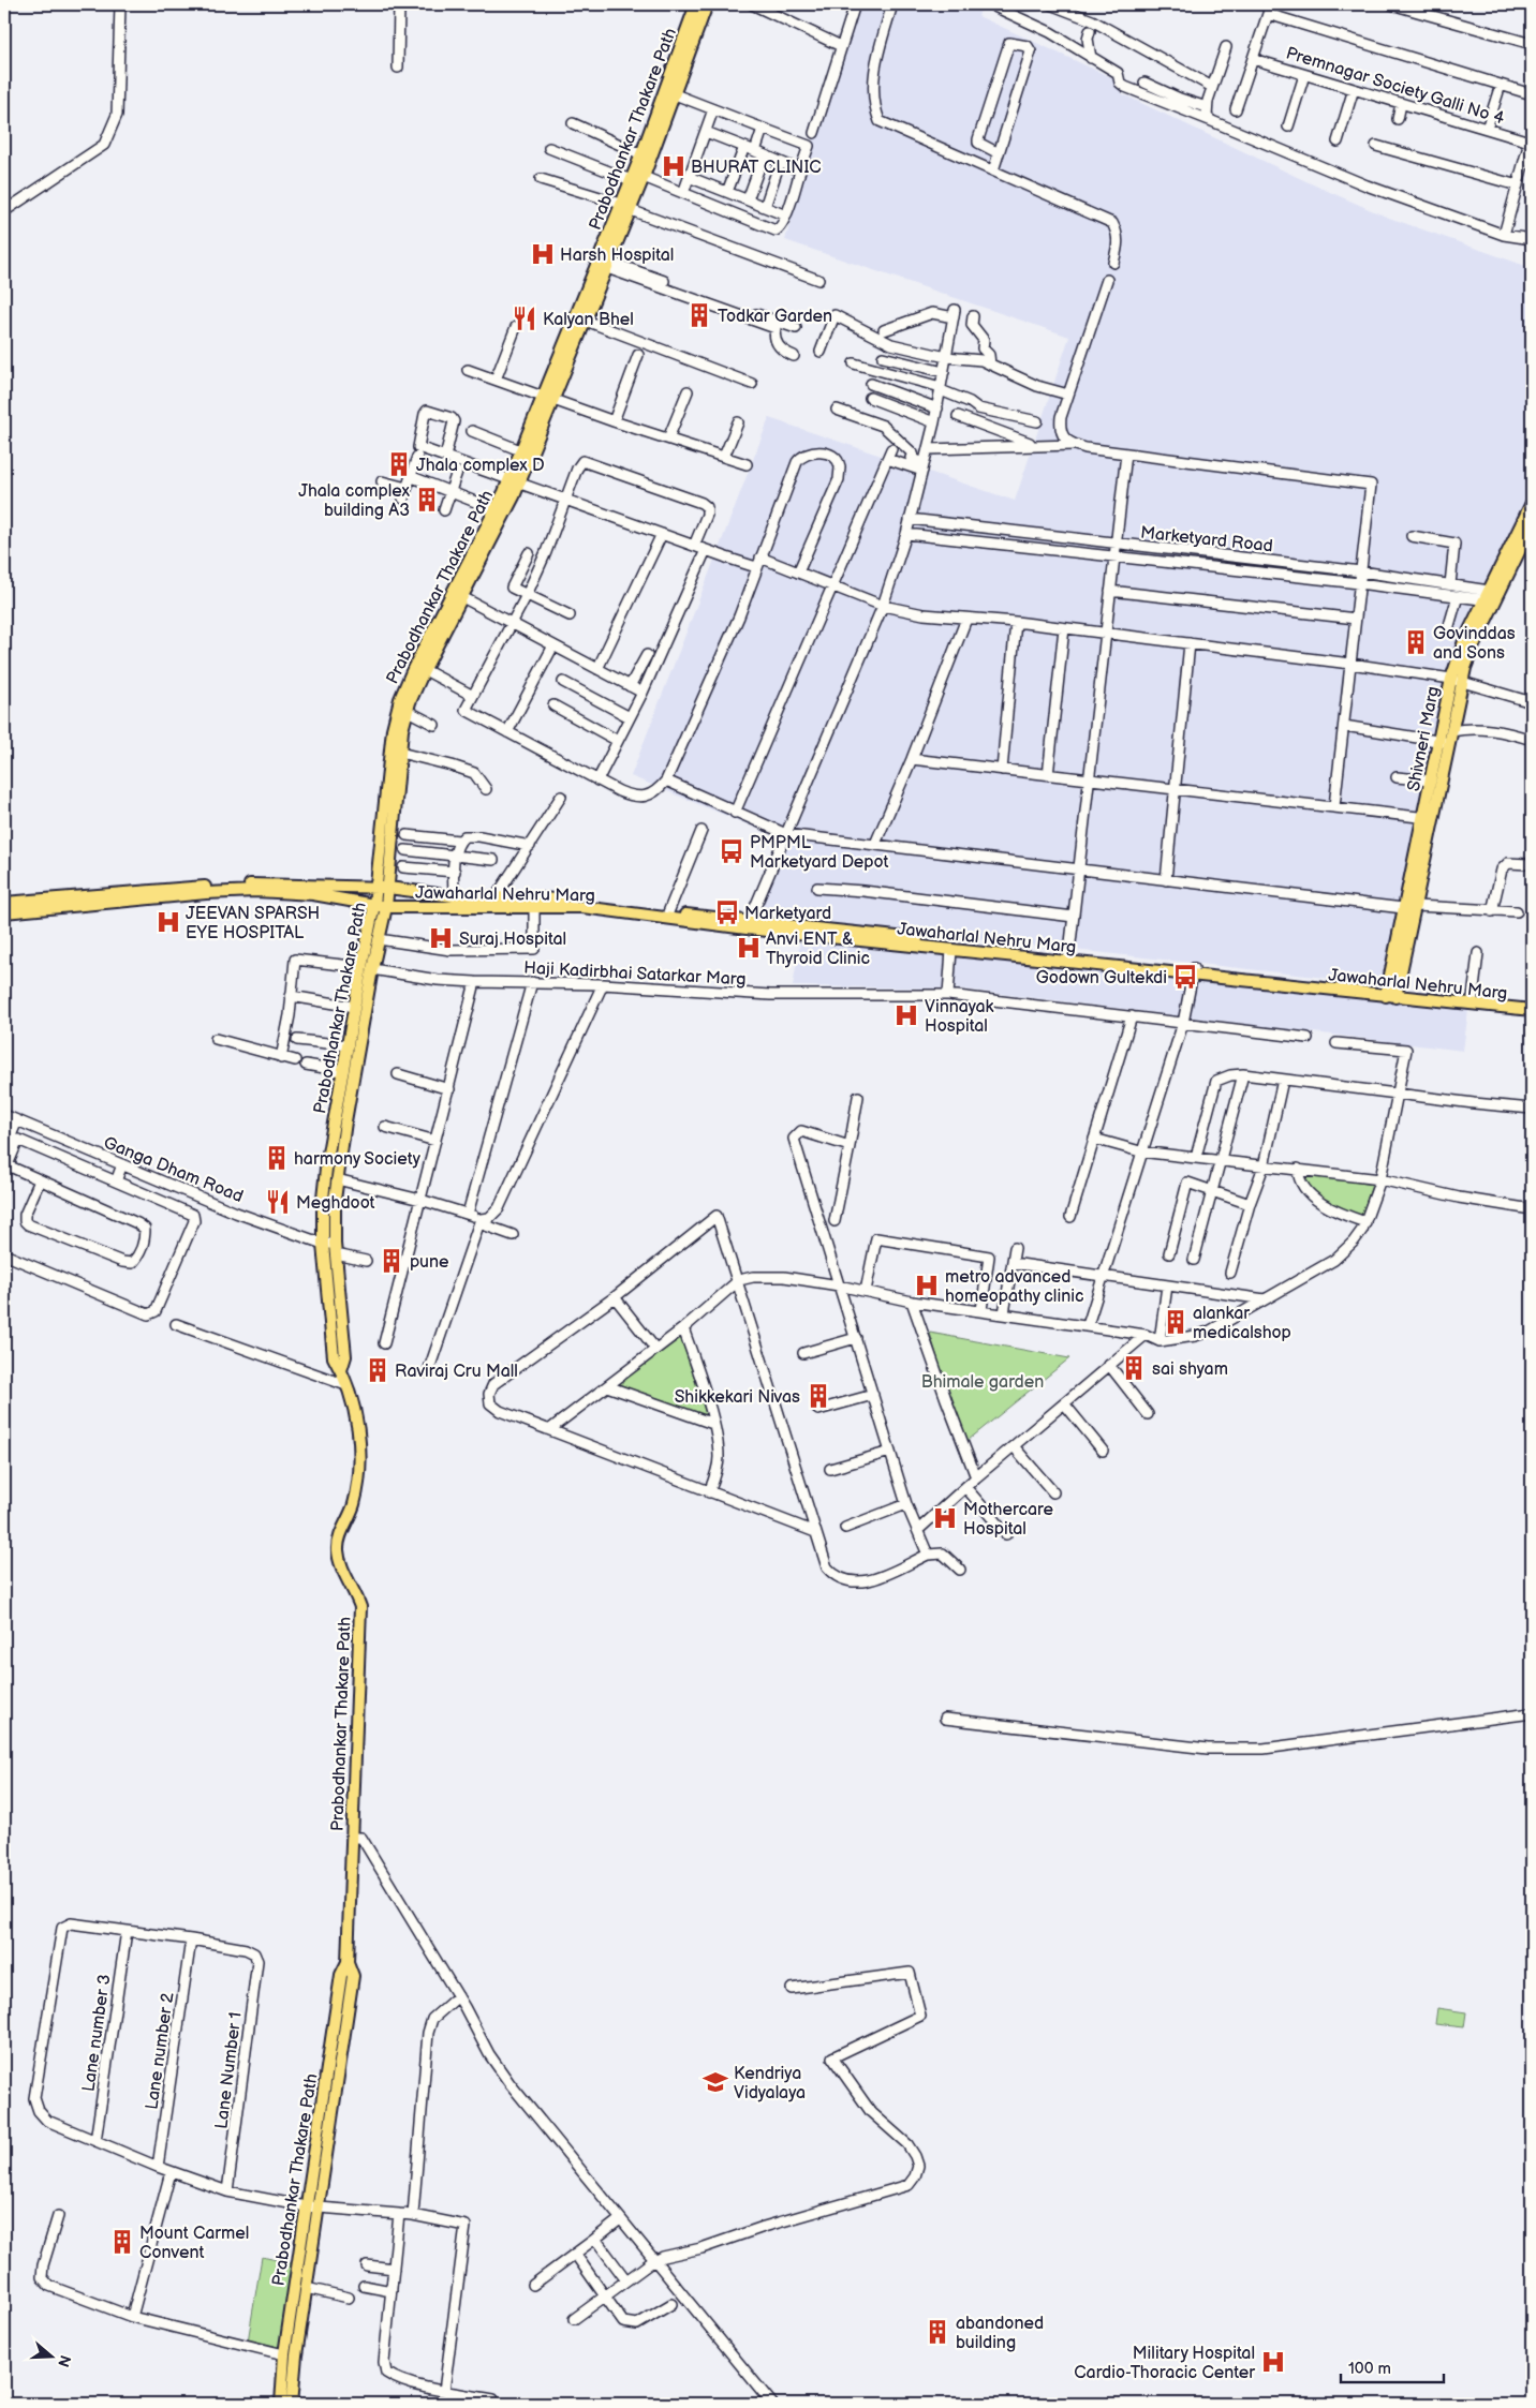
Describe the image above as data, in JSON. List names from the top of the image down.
{
  "streets": {
    "main road": ["Prabodhankar Thakare Path", "Shivneri Marg", "Jawaharlal Nehru Marg"],
    "street": [
      "Premnagar Society Galli No 4",
      "Marketyard Road",
      "Haji Kadirbhai Satarkar Marg",
      "Ganga Dham Road",
      "Lane number 3",
      "Lane number 2",
      "Lane Number 1"
    ]
  },
  "crossings": [
    ["Prabodhankar Thakare Path", "Jawaharlal Nehru Marg"],
    ["Prabodhankar Thakare Path", "Haji Kadirbhai Satarkar Marg"],
    ["Prabodhankar Thakare Path", "Ganga Dham Road"],
    ["Marketyard Road", "Shivneri Marg"],
    ["Shivneri Marg", "Jawaharlal Nehru Marg"],
    ["Lane number 2", "Lane Number 1"]
  ],
  "parks": ["Bhimale garden"],
  "places": {
    "hospital": [
      "BHURAT CLINIC",
      "Harsh Hospital",
      "JEEVAN SPARSH EYE HOSPITAL",
      "Suraj Hospital",
      "Anvi ENT & Thyroid Clinic",
      "Vinnayak Hospital",
      "metro advanced homeopathy clinic",
      "Mothercare Hospital",
      "Military Hospital Cardio-Thoracic Center"
    ],
    "building": [
      "Todkar Garden",
      "Jhala complex D",
      "Jhala complex building A3",
      "Govinddas and Sons",
      "harmony Society",
      "pune",
      "alankar medicalshop",
      "sai shyam",
      "Raviraj Cru Mall",
      "Shikkekari Nivas",
      "Mount Carmel Convent",
      "abandoned building"
    ],
    "restaurant": ["Kalyan Bhel", "Meghdoot"],
    "bus stop": ["PMPML Marketyard Depot", "Marketyard", "Godown Gultekdi"],
    "school or university": ["Kendriya Vidyalaya"]
  },
  "scale_bar": "100 m",
  "north": "right"
}
